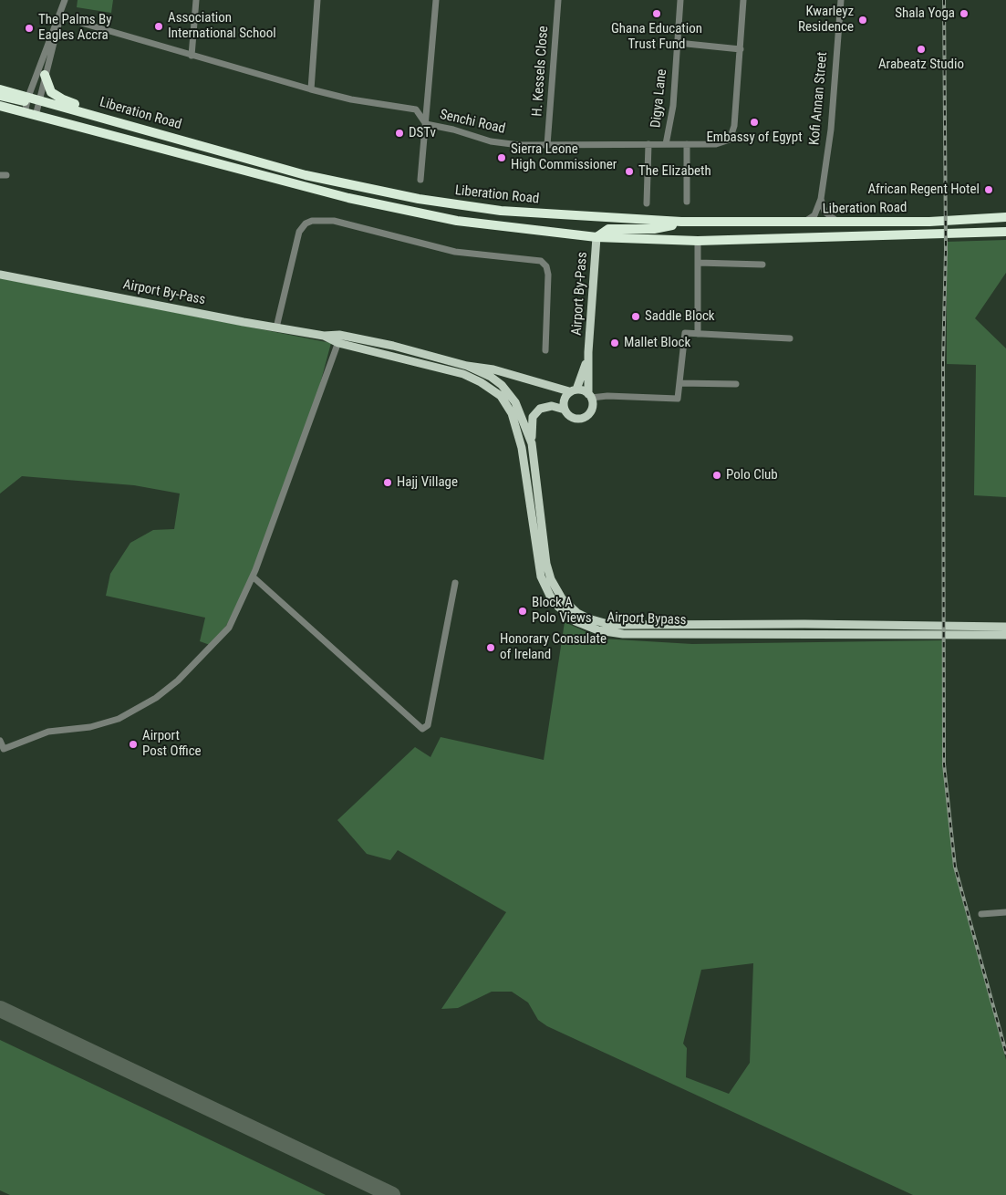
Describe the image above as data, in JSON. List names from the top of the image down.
{
  "streets": {
    "highway": ["Liberation Road"],
    "main road": ["Airport By-Pass", "Airport Bypass"],
    "street": [
      "H. Kessels Close",
      "Digya Lane",
      "Kofi Annan Street",
      "Senchi Road"
    ]
  },
  "crossings": [
    ["H. Kessels Close", "Senchi Road"],
    ["Digya Lane", "Senchi Road"],
    ["Kofi Annan Street", "Liberation Road"],
    ["Liberation Road", "Airport By-Pass"],
    ["Airport By-Pass", "Airport Bypass"]
  ],
  "places": [
    "Ghana Education Trust Fund",
    "Shala Yoga",
    "Kwarleyz Residence",
    "Association International School",
    "The Palms By Eagles Accra",
    "Arabeatz Studio",
    "Embassy of Egypt",
    "DSTv",
    "Sierra Leone High Commissioner",
    "The Elizabeth",
    "African Regent Hotel",
    "Saddle Block",
    "Mallet Block",
    "Polo Club",
    "Hajj Village",
    "Block A Polo Views",
    "Honorary Consulate of Ireland",
    "Airport Post Office"
  ]
}
